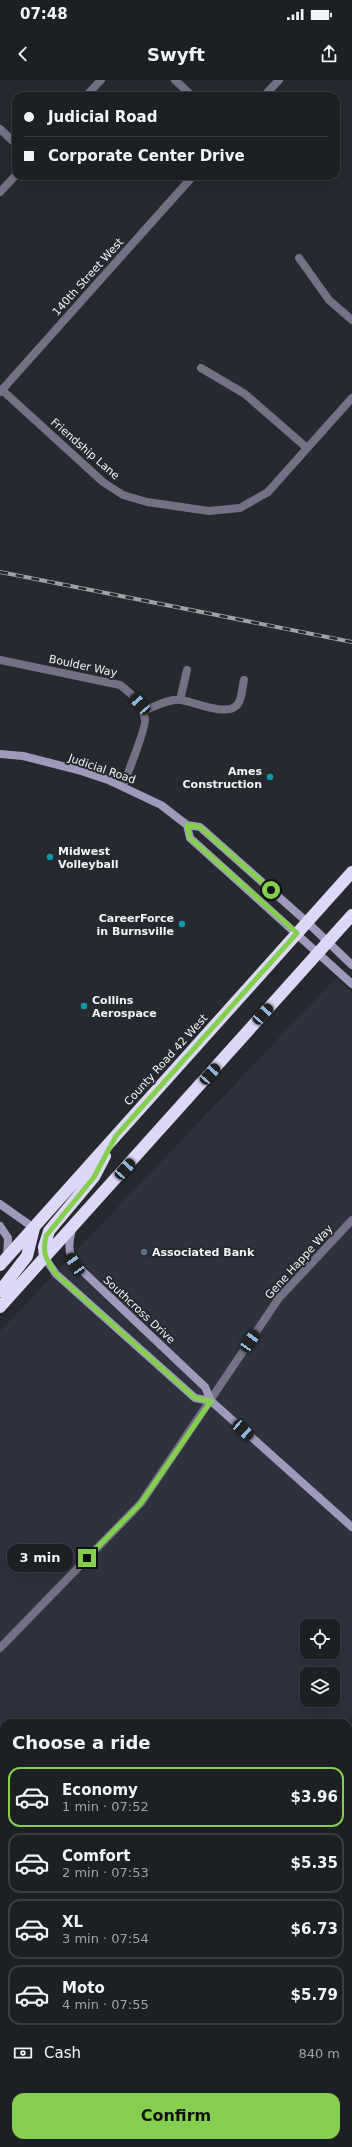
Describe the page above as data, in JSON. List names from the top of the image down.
{
  "streets": {
    "highway": ["County Road 42 West"],
    "street": [
      "140th Street West",
      "Friendship Lane",
      "Boulder Way",
      "Judicial Road",
      "Gene Happe Way",
      "Southcross Drive"
    ]
  },
  "crossings": [
    ["140th Street West", "Friendship Lane"],
    ["Judicial Road", "County Road 42 West"],
    ["Gene Happe Way", "Southcross Drive"]
  ],
  "places": [
    "Ames Construction",
    "Midwest Volleyball",
    "CareerForce in Burnsville",
    "Collins Aerospace",
    "Associated Bank"
  ],
  "page": {
    "status": "07:48",
    "header": "Swyft",
    "banner": ["Judicial Road", "Corporate Center Drive"],
    "bubble": "3 min",
    "heading": "Choose a ride",
    "list": [
      {
        "name": "Economy",
        "note": "1 min · 07:52",
        "value": "$3.96"
      },
      {
        "name": "Comfort",
        "note": "2 min · 07:53",
        "value": "$5.35"
      },
      {
        "name": "XL",
        "note": "3 min · 07:54",
        "value": "$6.73"
      },
      {
        "name": "Moto",
        "note": "4 min · 07:55",
        "value": "$5.79"
      }
    ],
    "pay": ["Cash", "840 m"],
    "buttons": "Confirm"
  }
}
